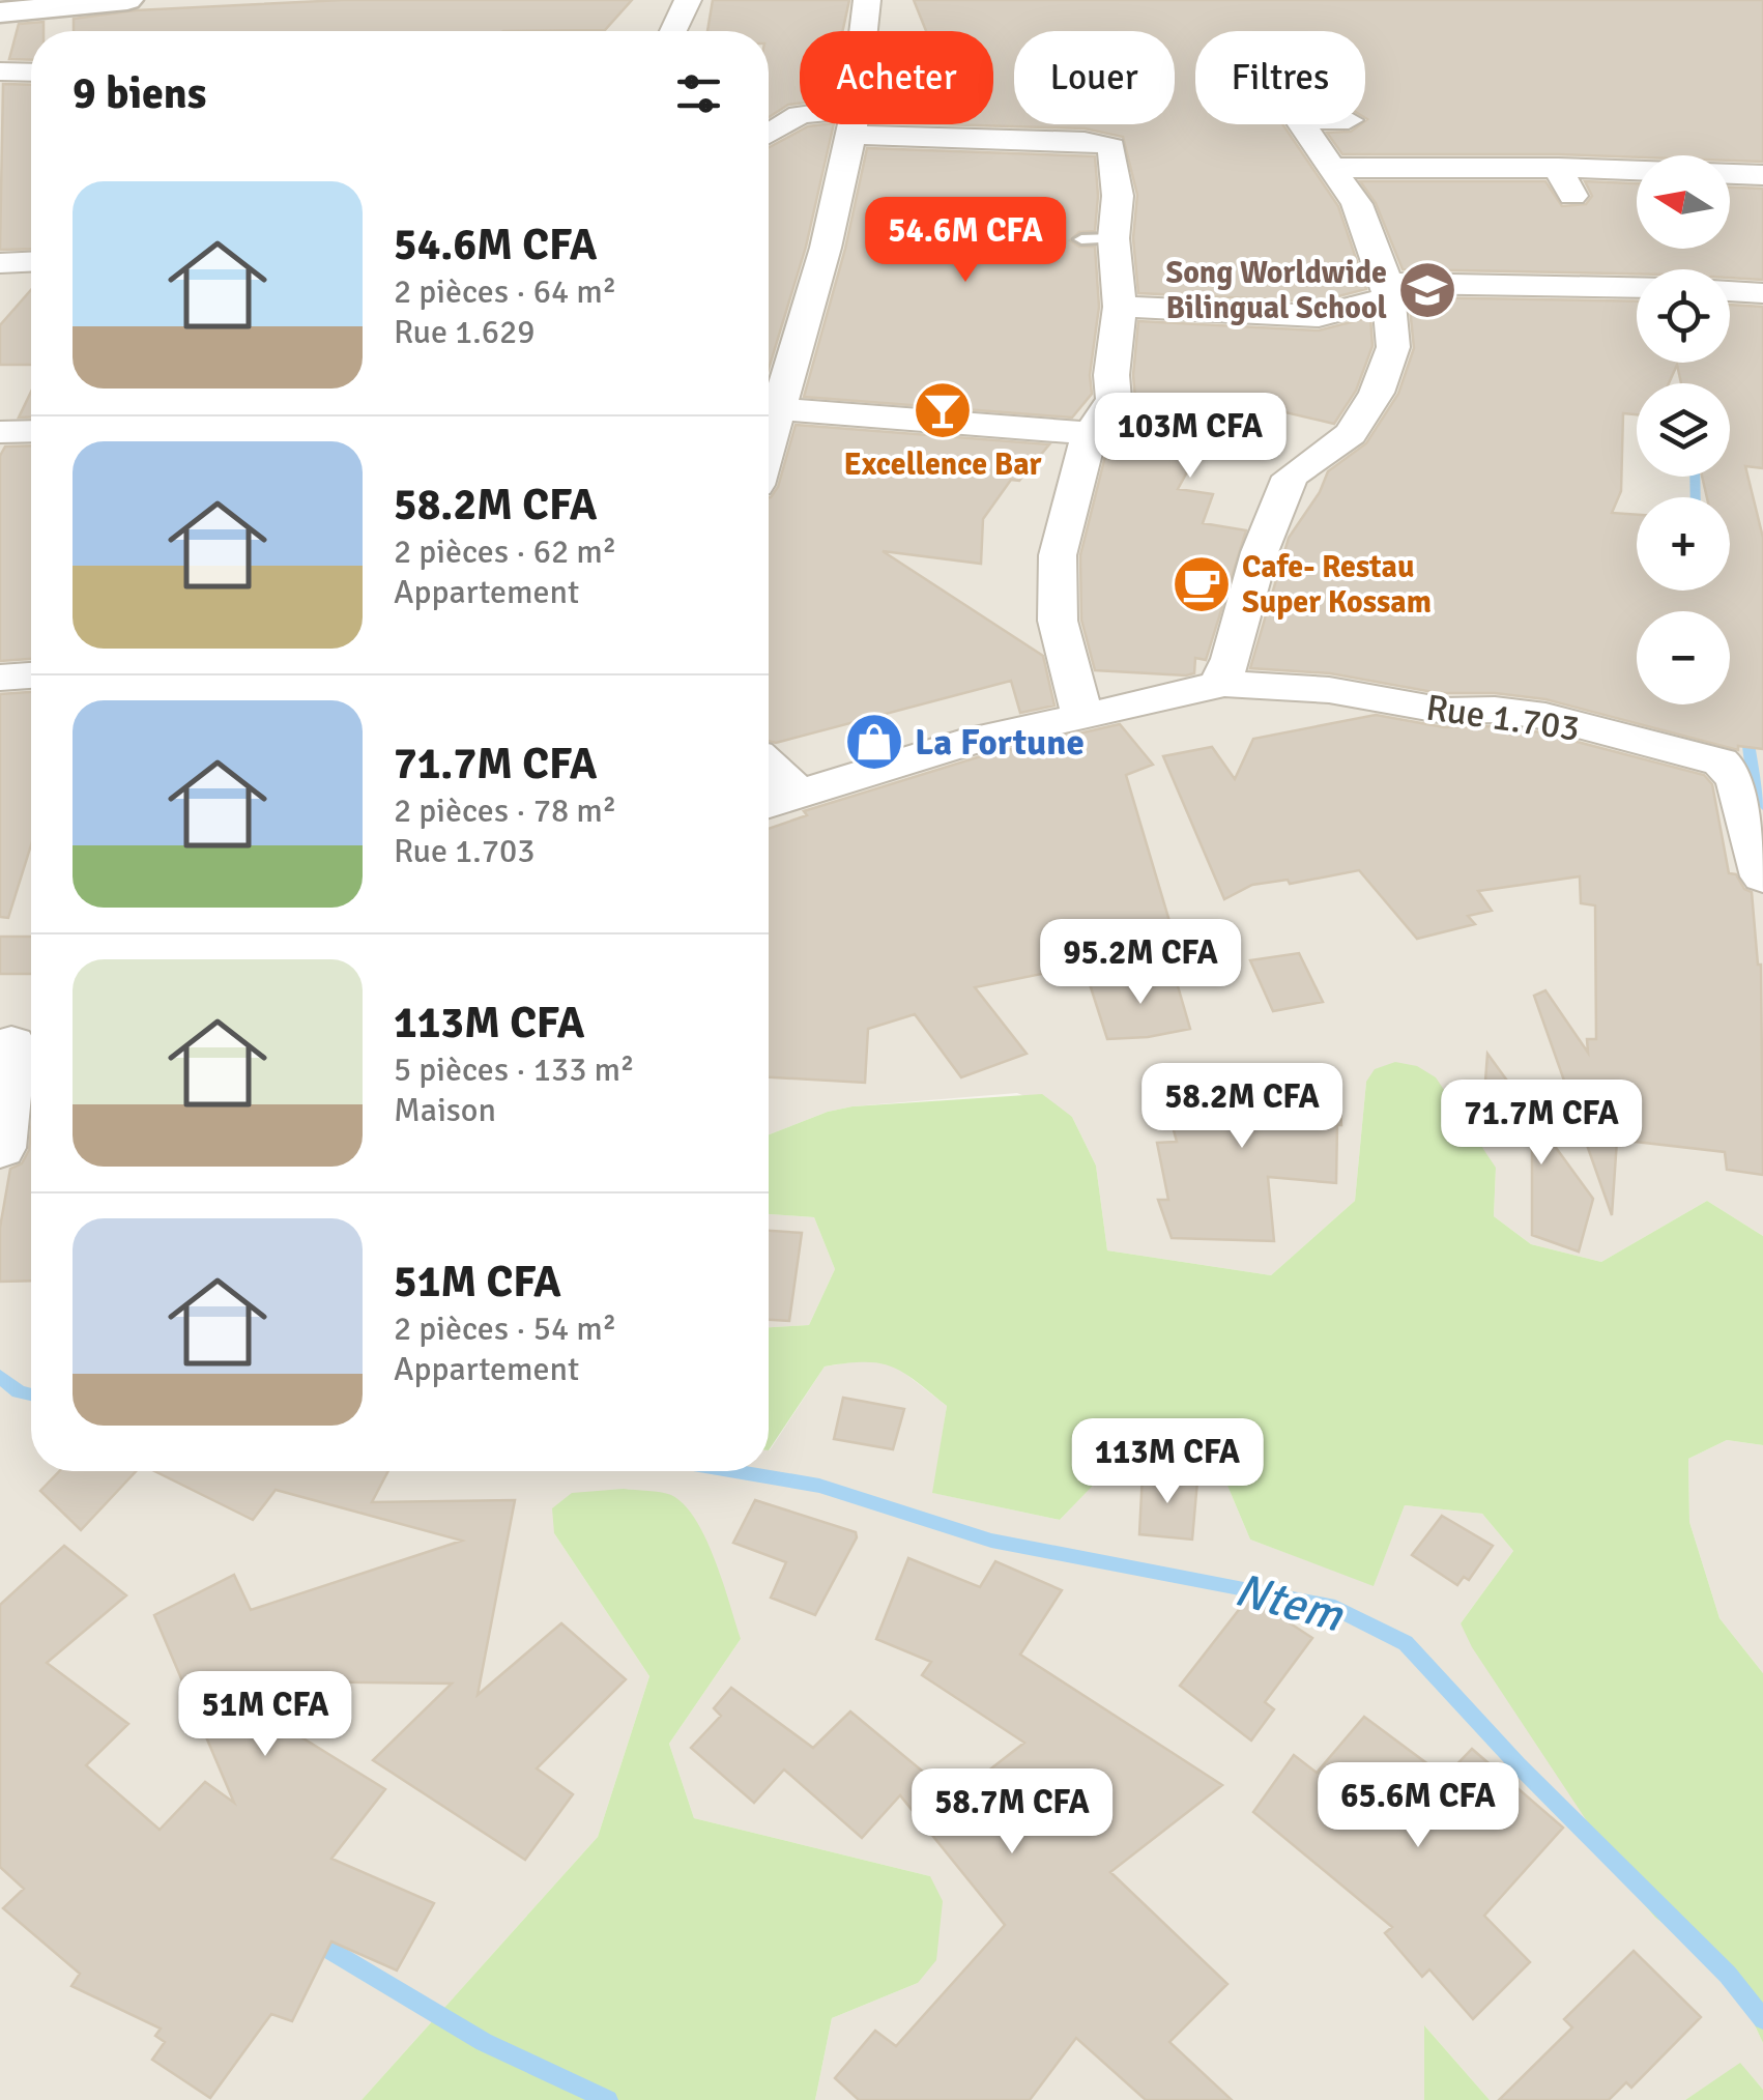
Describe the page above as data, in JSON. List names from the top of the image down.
{
  "streets": {
    "street": ["Rue 1.703"]
  },
  "water": ["Ntem"],
  "places": {
    "school or university": ["Song Worldwide Bilingual School"],
    "bar": ["Excellence Bar"],
    "cafe": ["Cafe- Restau Super Kossam"],
    "shop": ["La Fortune"]
  },
  "north": "left",
  "page": {
    "chip": ["Acheter", "Louer", "Filtres"],
    "heading": "9 biens",
    "map_buttons": ["+", "−"],
    "list": [
      {
        "name": "54.6M CFA",
        "note": "2 pièces · 64 m² · Rue 1.629"
      },
      {
        "name": "58.2M CFA",
        "note": "2 pièces · 62 m² · Appartement"
      },
      {
        "name": "71.7M CFA",
        "note": "2 pièces · 78 m² · Rue 1.703"
      },
      {
        "name": "113M CFA",
        "note": "5 pièces · 133 m² · Maison"
      },
      {
        "name": "51M CFA",
        "note": "2 pièces · 54 m² · Appartement"
      }
    ],
    "price": [
      "54.6M CFA",
      "103M CFA",
      "95.2M CFA",
      "58.2M CFA",
      "71.7M CFA",
      "113M CFA",
      "51M CFA",
      "65.6M CFA",
      "58.7M CFA"
    ]
  }
}
